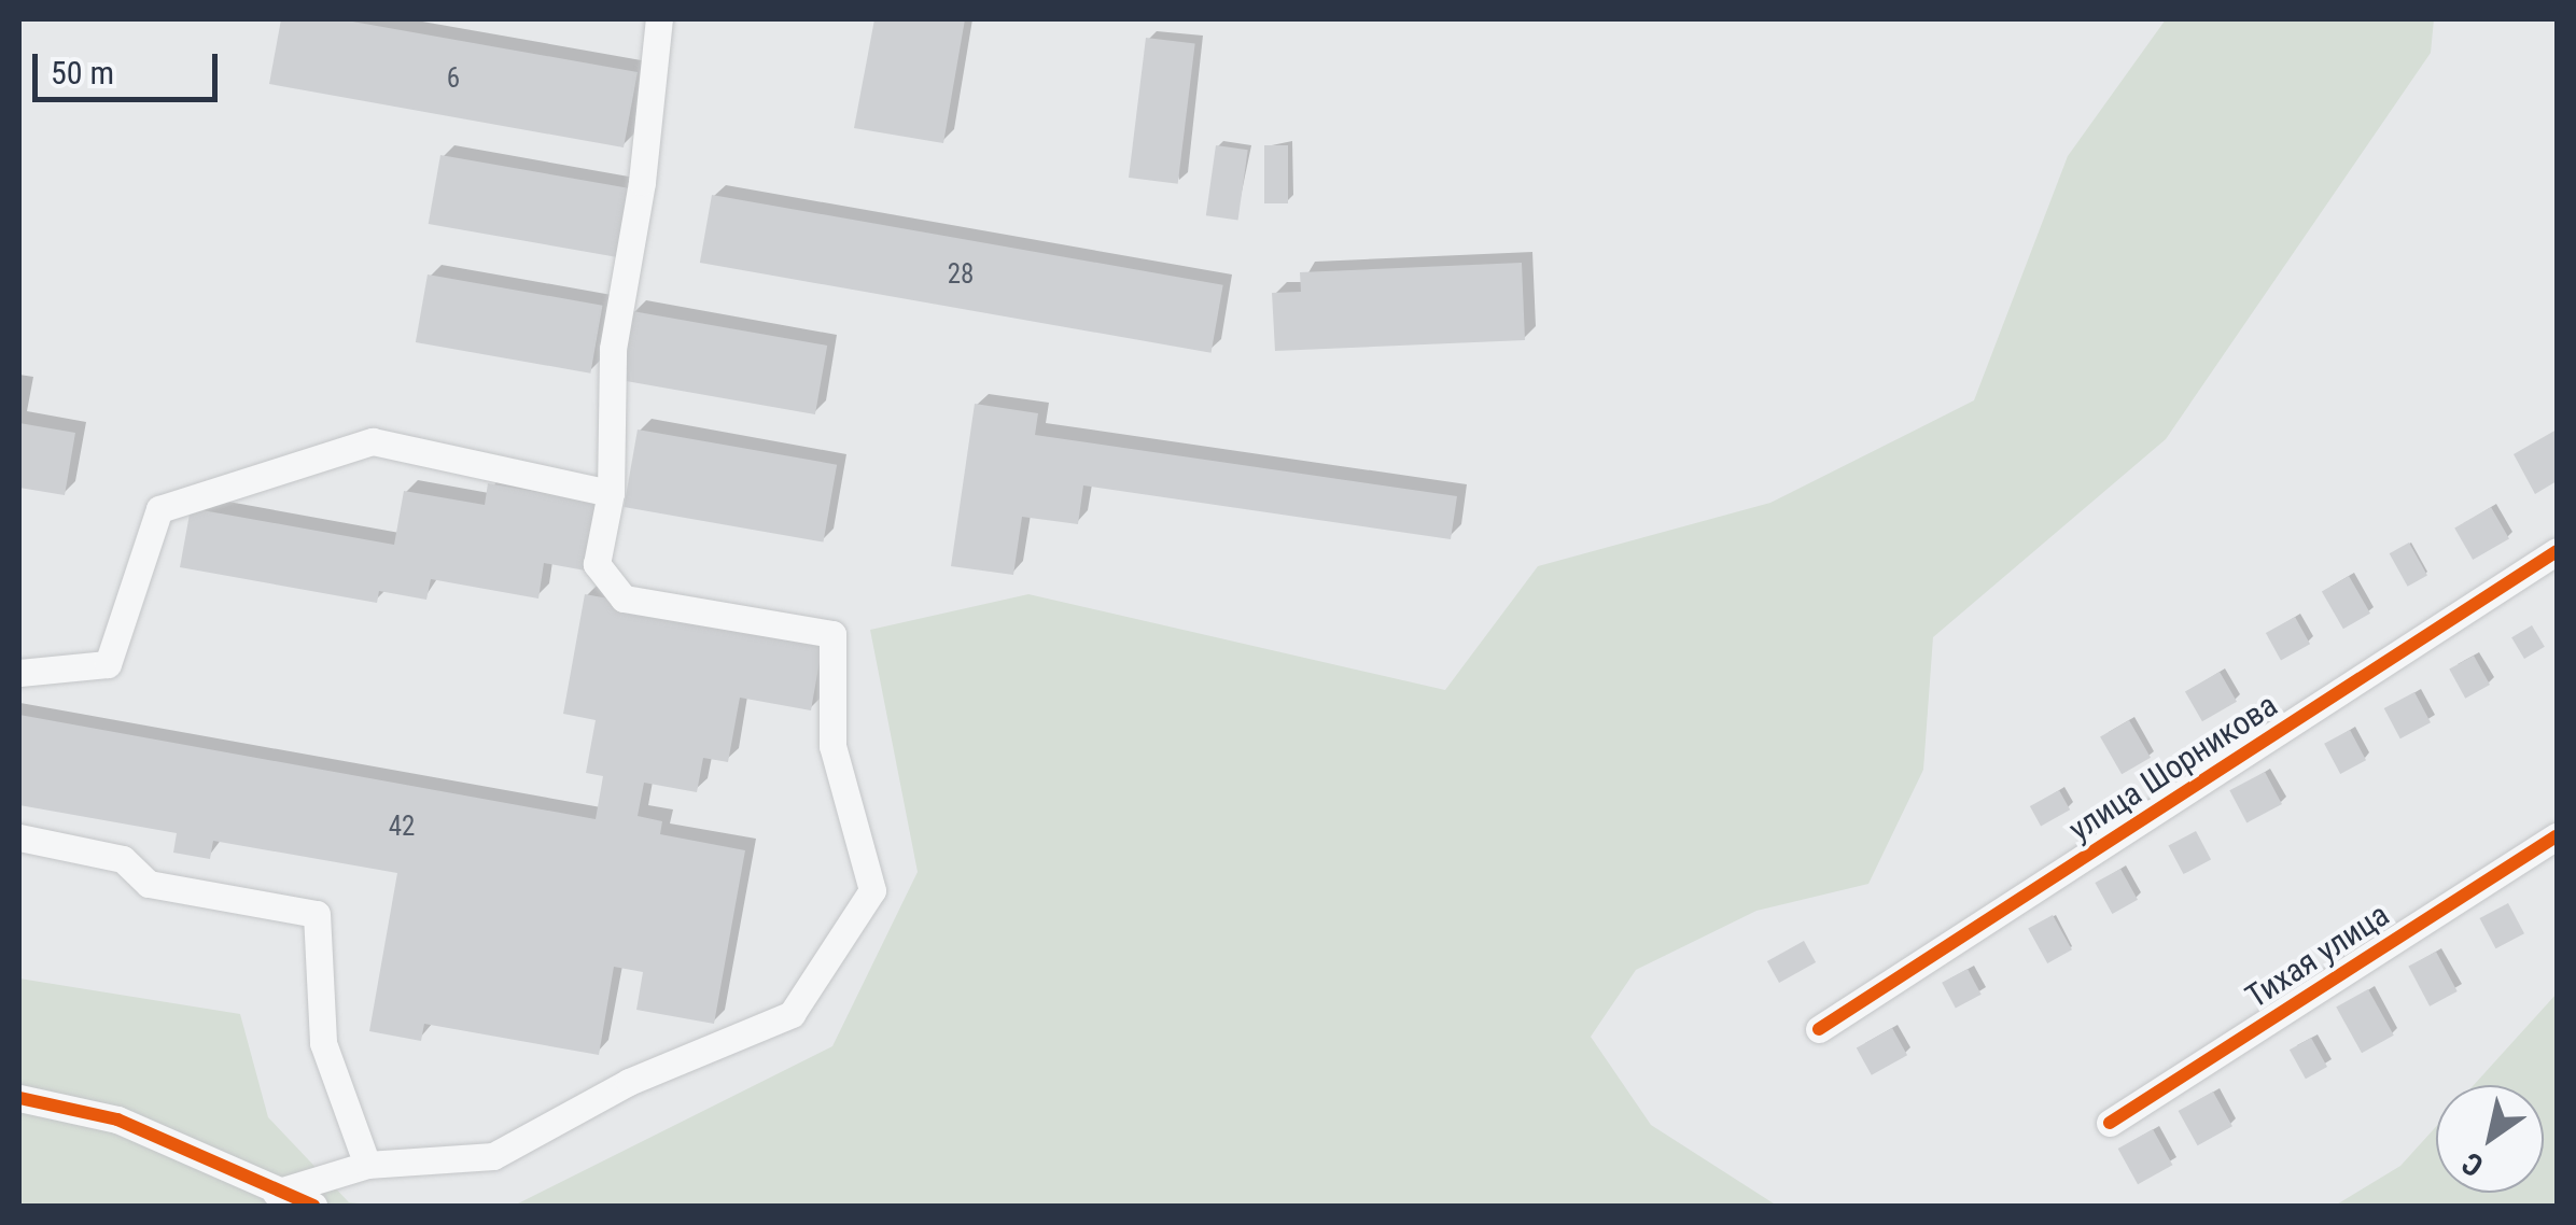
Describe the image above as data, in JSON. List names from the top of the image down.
{
  "streets": {
    "street": ["улица Шорникова", "Тихая улица"]
  },
  "house_numbers": ["6", "28", "42"],
  "scale_bar": "50 m",
  "north": "bottom left"
}
